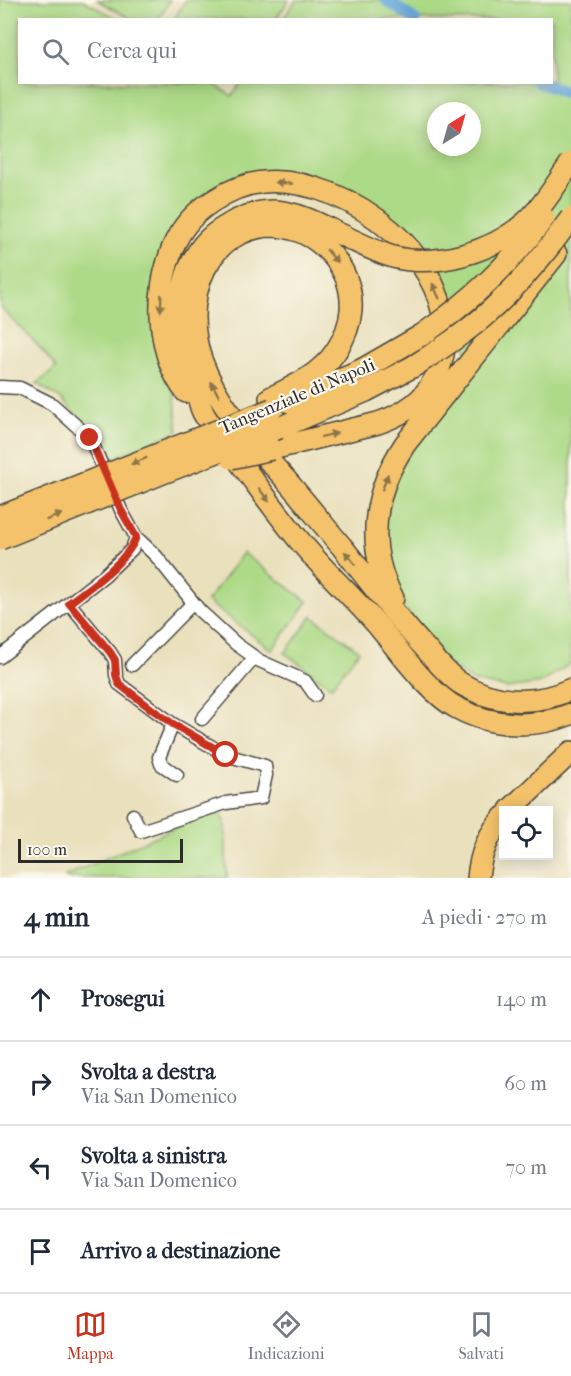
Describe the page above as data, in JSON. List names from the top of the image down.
{
  "streets": {
    "highway": ["Tangenziale di Napoli"]
  },
  "scale_bar": "100 m",
  "north": "top right",
  "page": {
    "search": "Cerca qui",
    "scale": "100 m",
    "heading": ["4 min", "A piedi · 270 m"],
    "list": [
      ["Prosegui", "140 m"],
      ["Svolta a destra", "Via San Domenico", "60 m"],
      ["Svolta a sinistra", "Via San Domenico", "70 m"],
      "Arrivo a destinazione"
    ],
    "nav": ["Mappa", "Indicazioni", "Salvati"]
  }
}
